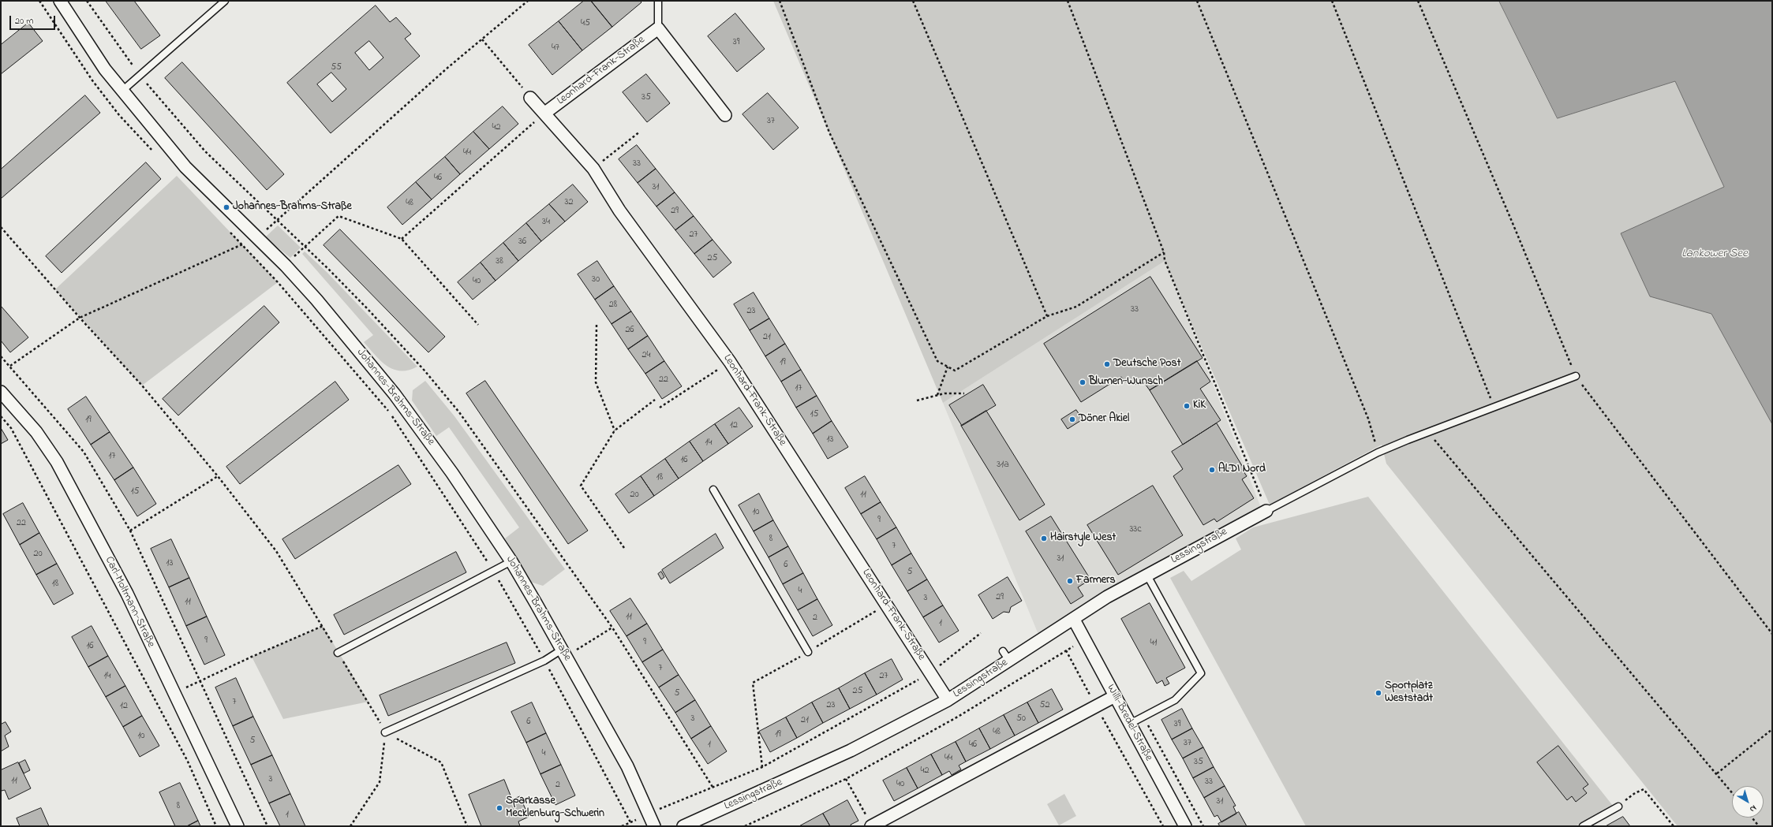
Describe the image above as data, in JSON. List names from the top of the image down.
{
  "streets": {
    "street": [
      "Leonhard-Frank-Straße",
      "Johannes-Brahms-Straße",
      "Lessingstraße",
      "Carl-Moltmann-Straße",
      "Willi-Bredel-Straße"
    ]
  },
  "crossings": [
    ["Leonhard-Frank-Straße", "Lessingstraße"],
    ["Lessingstraße", "Willi-Bredel-Straße"]
  ],
  "water": ["Lankower See"],
  "places": [
    "Johannes-Brahms-Straße",
    "Deutsche Post",
    "Blumen-Wunsch",
    "KiK",
    "Döner Akiel",
    "ALDI Nord",
    "Hairstyle West",
    "Farmers",
    "Sportplatz Weststadt",
    "Sparkasse Mecklenburg-Schwerin"
  ],
  "house_numbers": [
    "45",
    "39",
    "47",
    "55",
    "35",
    "37",
    "42",
    "44",
    "33",
    "46",
    "31",
    "32",
    "48",
    "29",
    "34",
    "27",
    "36",
    "25",
    "38",
    "30",
    "40",
    "28",
    "33",
    "23",
    "26",
    "21",
    "24",
    "19",
    "22",
    "17",
    "15",
    "19",
    "12",
    "13",
    "14",
    "17",
    "16",
    "31a",
    "18",
    "15",
    "20",
    "11",
    "10",
    "9",
    "22",
    "33c",
    "8",
    "7",
    "20",
    "31",
    "13",
    "6",
    "5",
    "18",
    "4",
    "29",
    "3",
    "11",
    "11",
    "2",
    "1",
    "9",
    "9",
    "41",
    "16",
    "7",
    "14",
    "27",
    "25",
    "5",
    "7",
    "23",
    "52",
    "12",
    "3",
    "50",
    "21",
    "6",
    "39",
    "48",
    "19",
    "10",
    "5",
    "37",
    "1",
    "46",
    "4",
    "44",
    "35",
    "42",
    "3",
    "11",
    "33",
    "40",
    "2",
    "31",
    "8",
    "1"
  ],
  "scale_bar": "20 m",
  "north": "bottom right"
}
